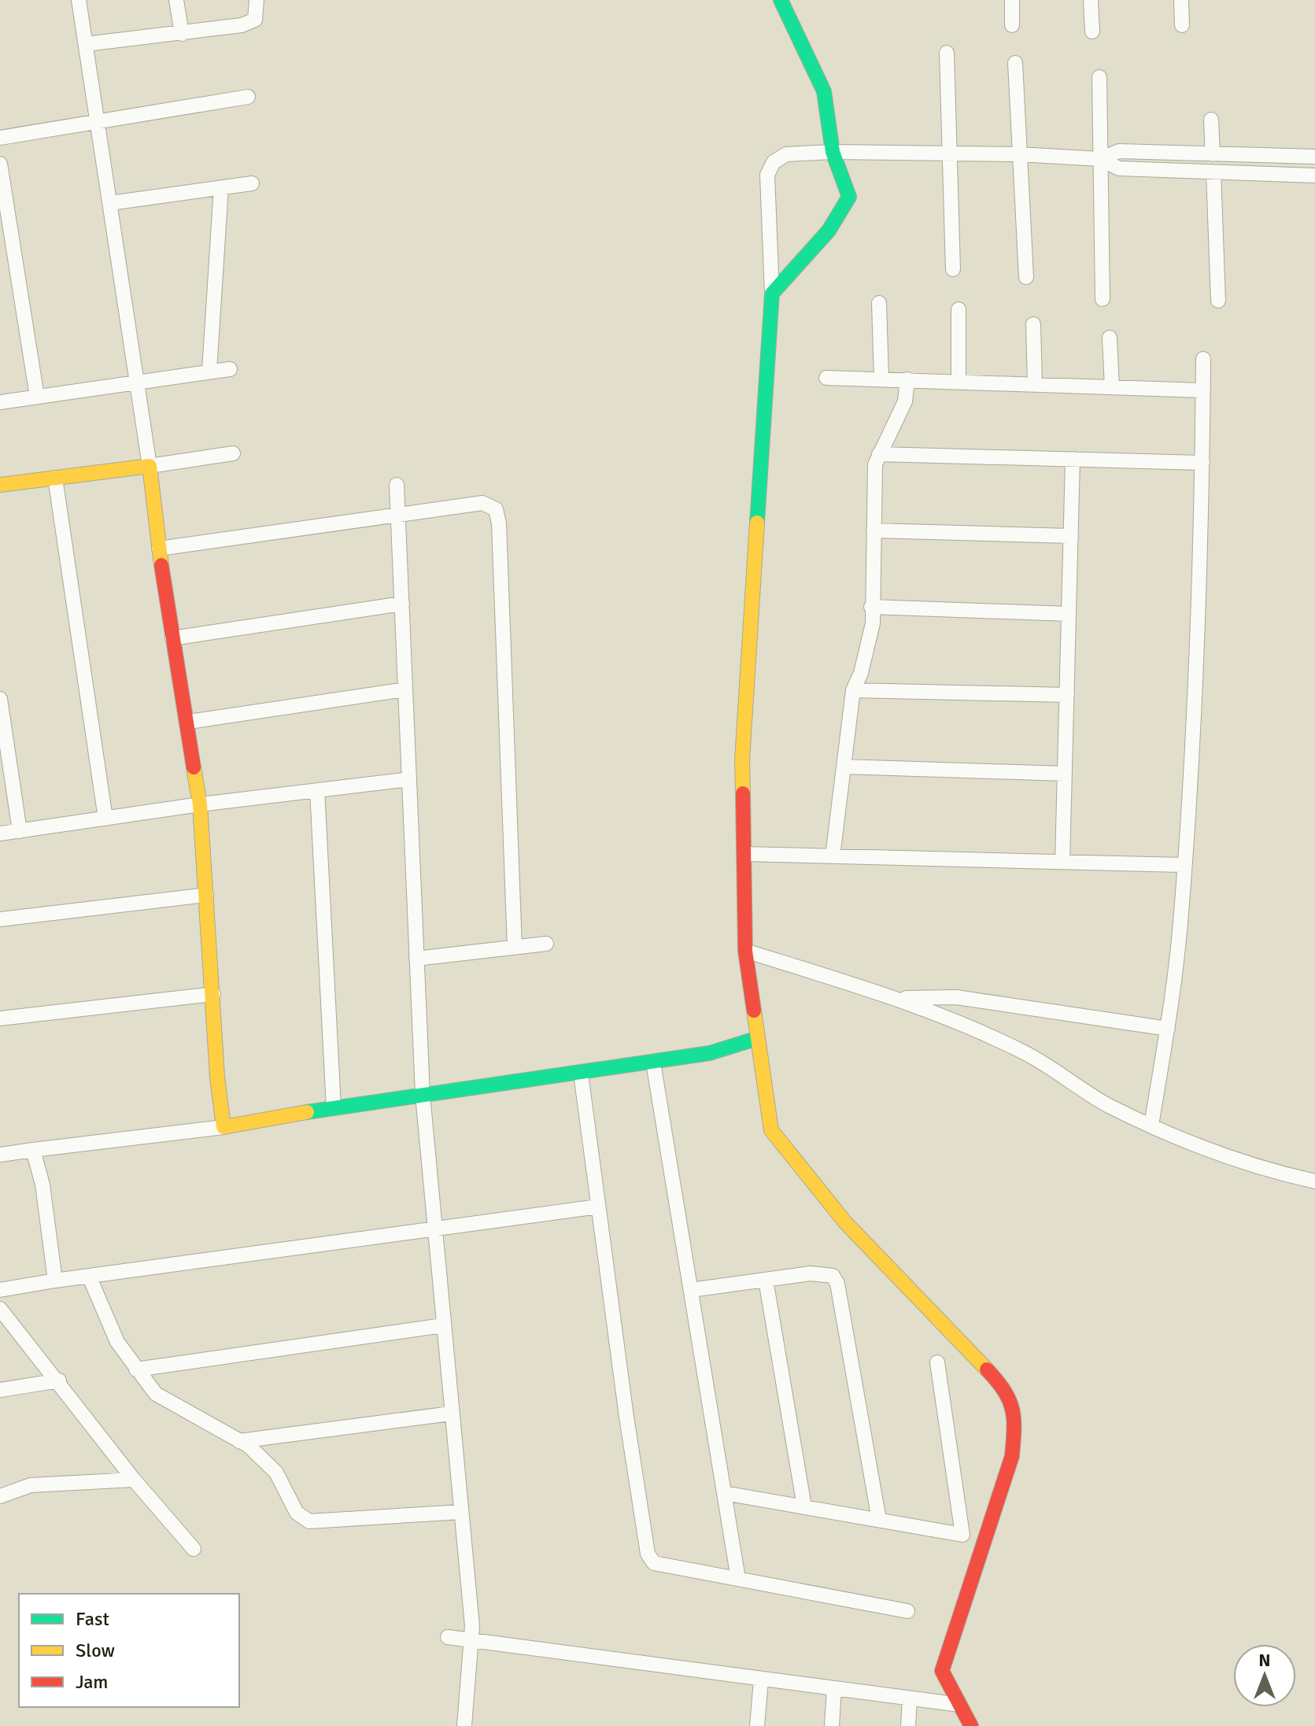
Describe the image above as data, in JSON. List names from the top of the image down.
{
  "legend": ["Fast", "Slow", "Jam"],
  "north": "top"
}
